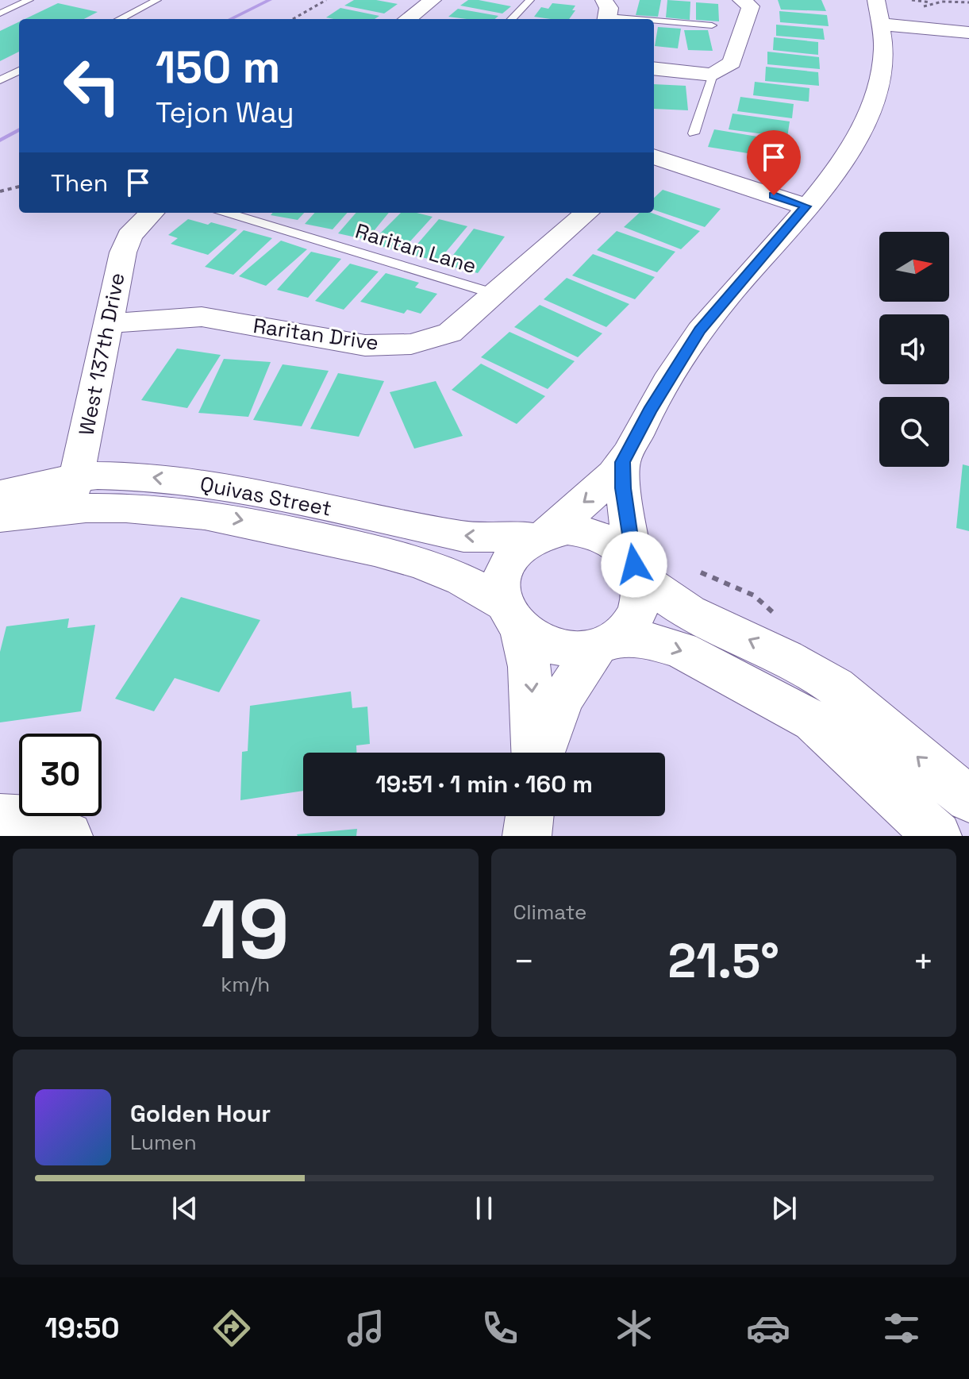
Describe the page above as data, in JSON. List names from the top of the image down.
{
  "streets": {
    "street": ["Raritan Drive", "West 137th Drive", "Quivas Street"],
    "lane": ["Raritan Lane"]
  },
  "crossings": [
    ["Raritan Lane", "Raritan Drive"],
    ["Raritan Drive", "West 137th Drive"],
    ["West 137th Drive", "Quivas Street"]
  ],
  "north": "right",
  "page": {
    "turn": ["150 m", "Tejon Way"],
    "then": "Then",
    "limit": "30",
    "trip": "19:51 · 1 min · 160 m",
    "tile": [
      ["19", "km/h"],
      "Climate"
    ],
    "heat": ["−", "21.5°", "+"],
    "song": ["Golden Hour", "Lumen"],
    "tabs": "19:50"
  }
}
